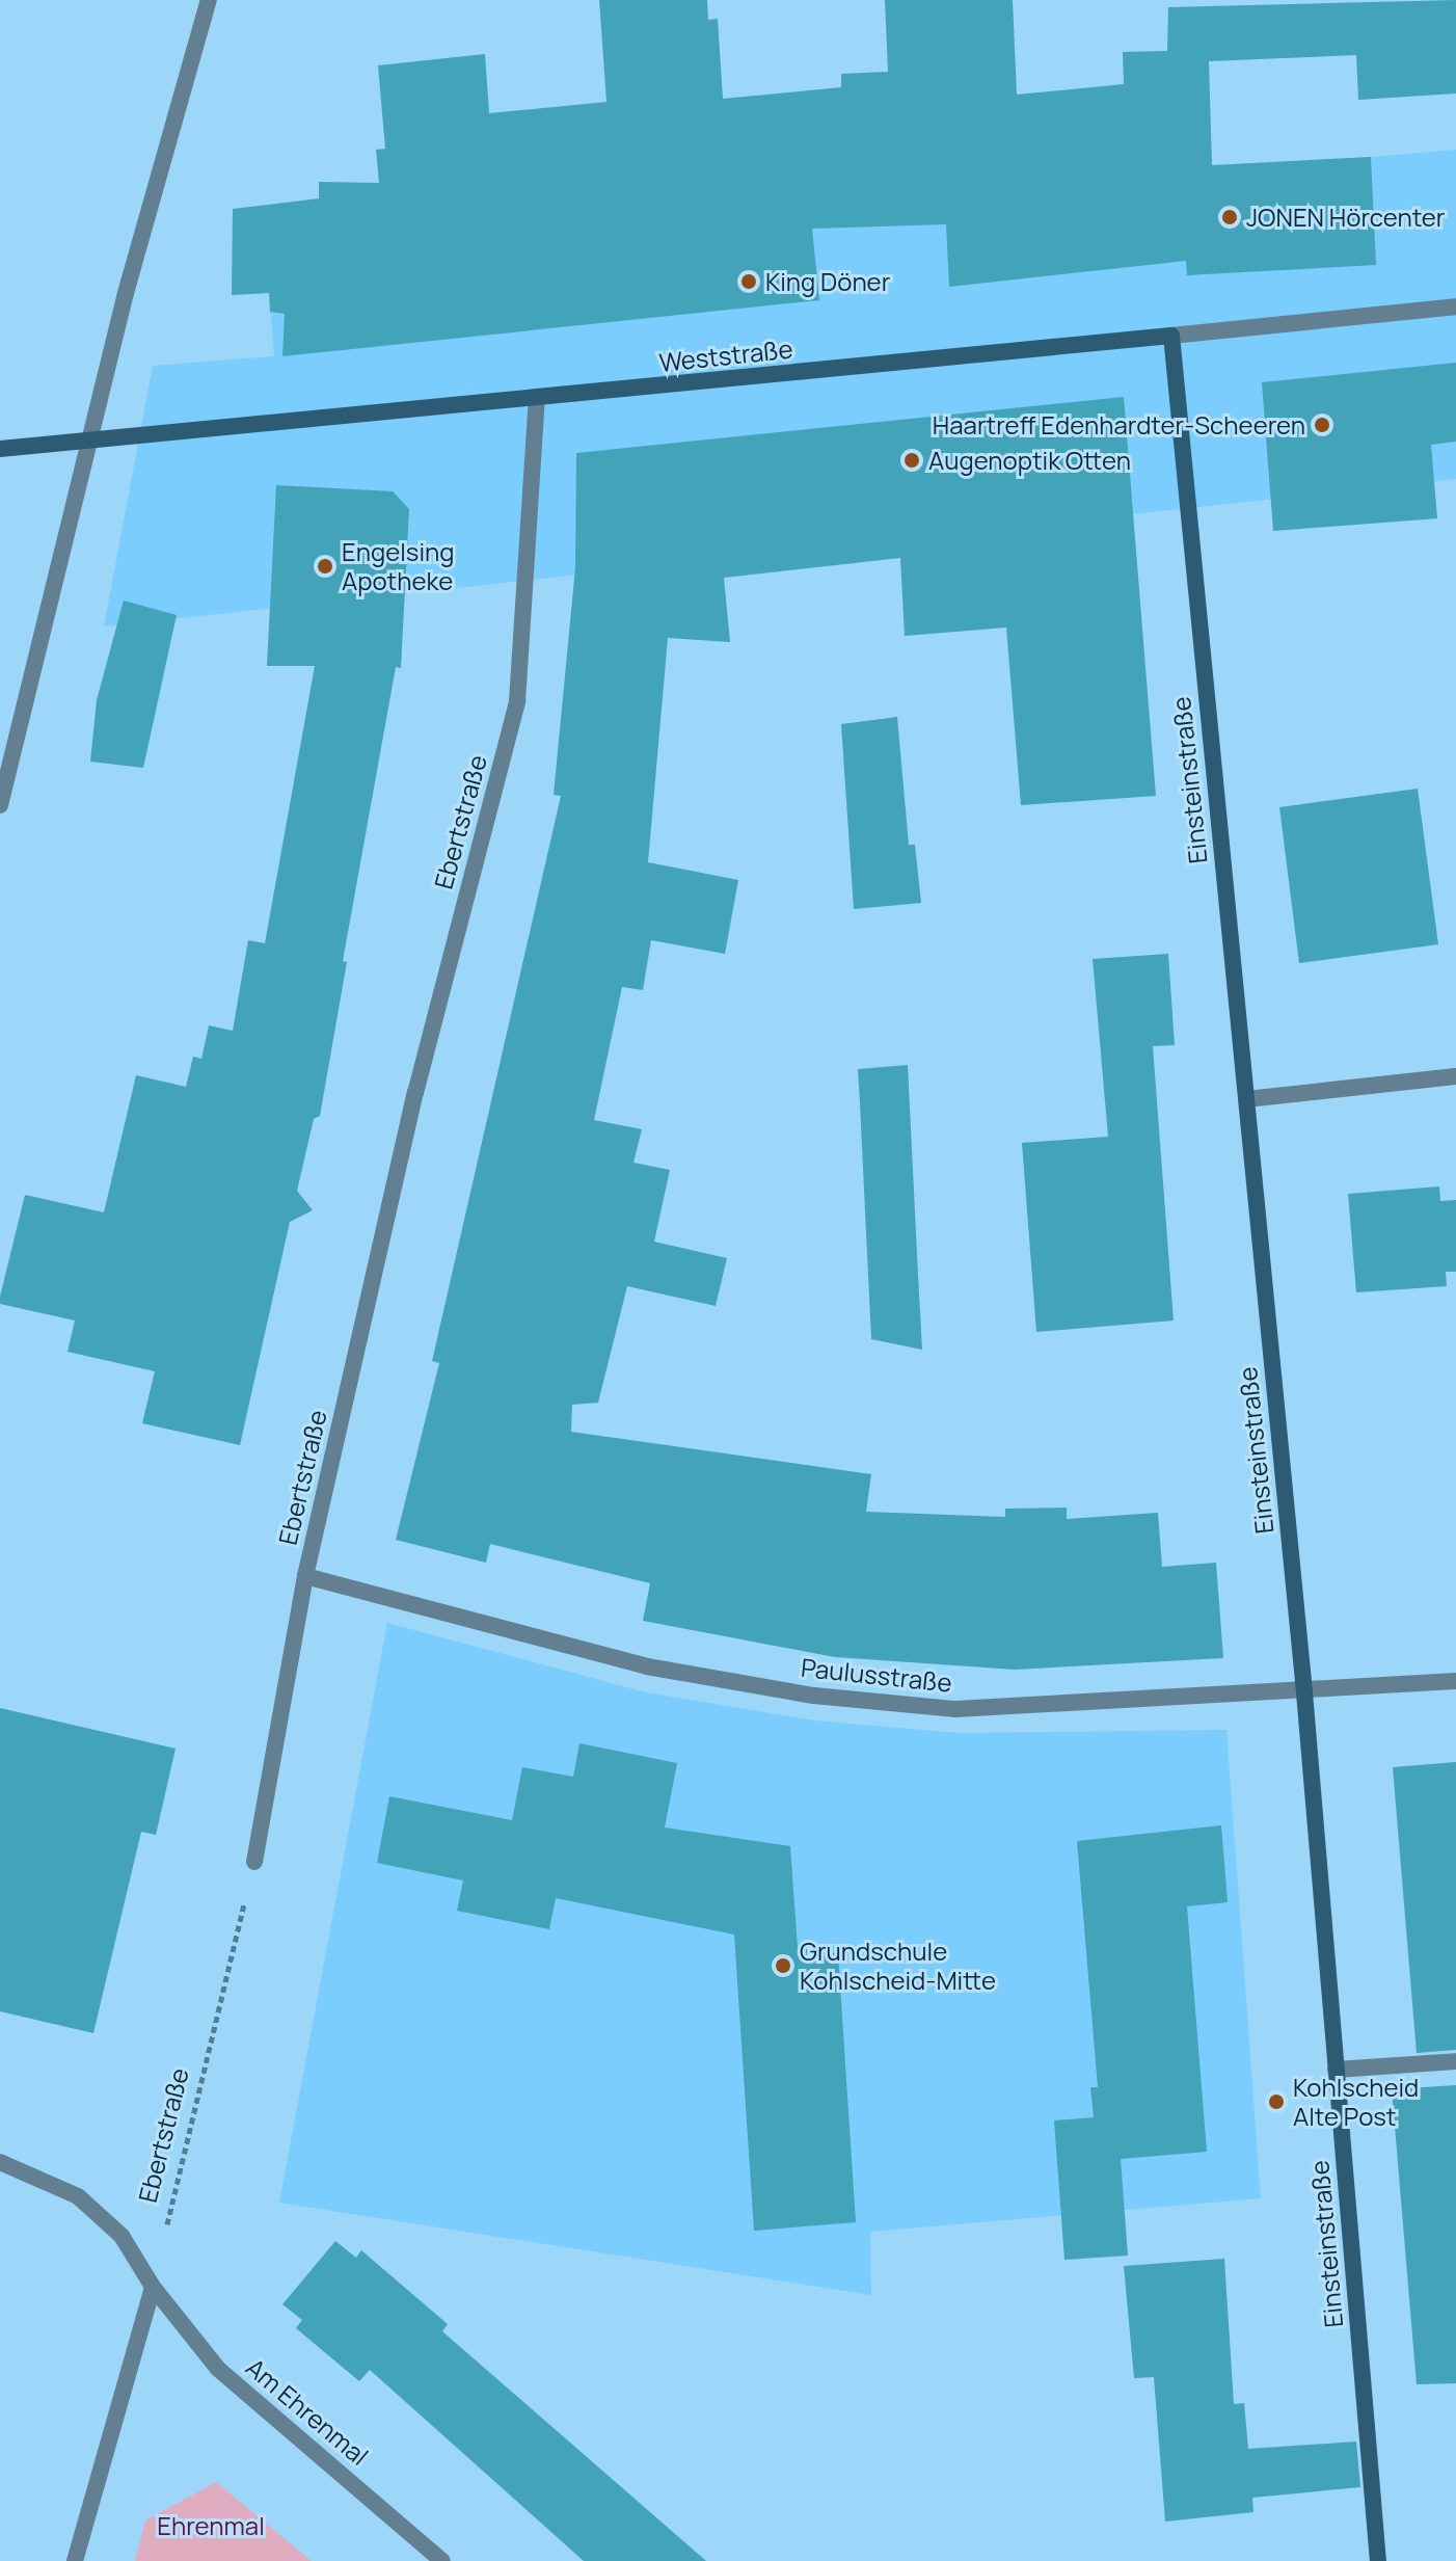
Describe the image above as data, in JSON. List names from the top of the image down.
{
  "streets": {
    "main road": ["Weststraße", "Einsteinstraße"],
    "street": ["Ebertstraße", "Paulusstraße", "Am Ehrenmal"]
  },
  "crossings": [
    ["Weststraße", "Einsteinstraße"],
    ["Weststraße", "Ebertstraße"],
    ["Einsteinstraße", "Paulusstraße"],
    ["Ebertstraße", "Paulusstraße"],
    ["Ebertstraße", "Am Ehrenmal"]
  ],
  "parks": ["Ehrenmal"],
  "places": [
    "JONEN Hörcenter",
    "King Döner",
    "Haartreff Edenhardter-Scheeren",
    "Augenoptik Otten",
    "Engelsing Apotheke",
    "Grundschule Kohlscheid-Mitte",
    "Kohlscheid Alte Post"
  ]
}
